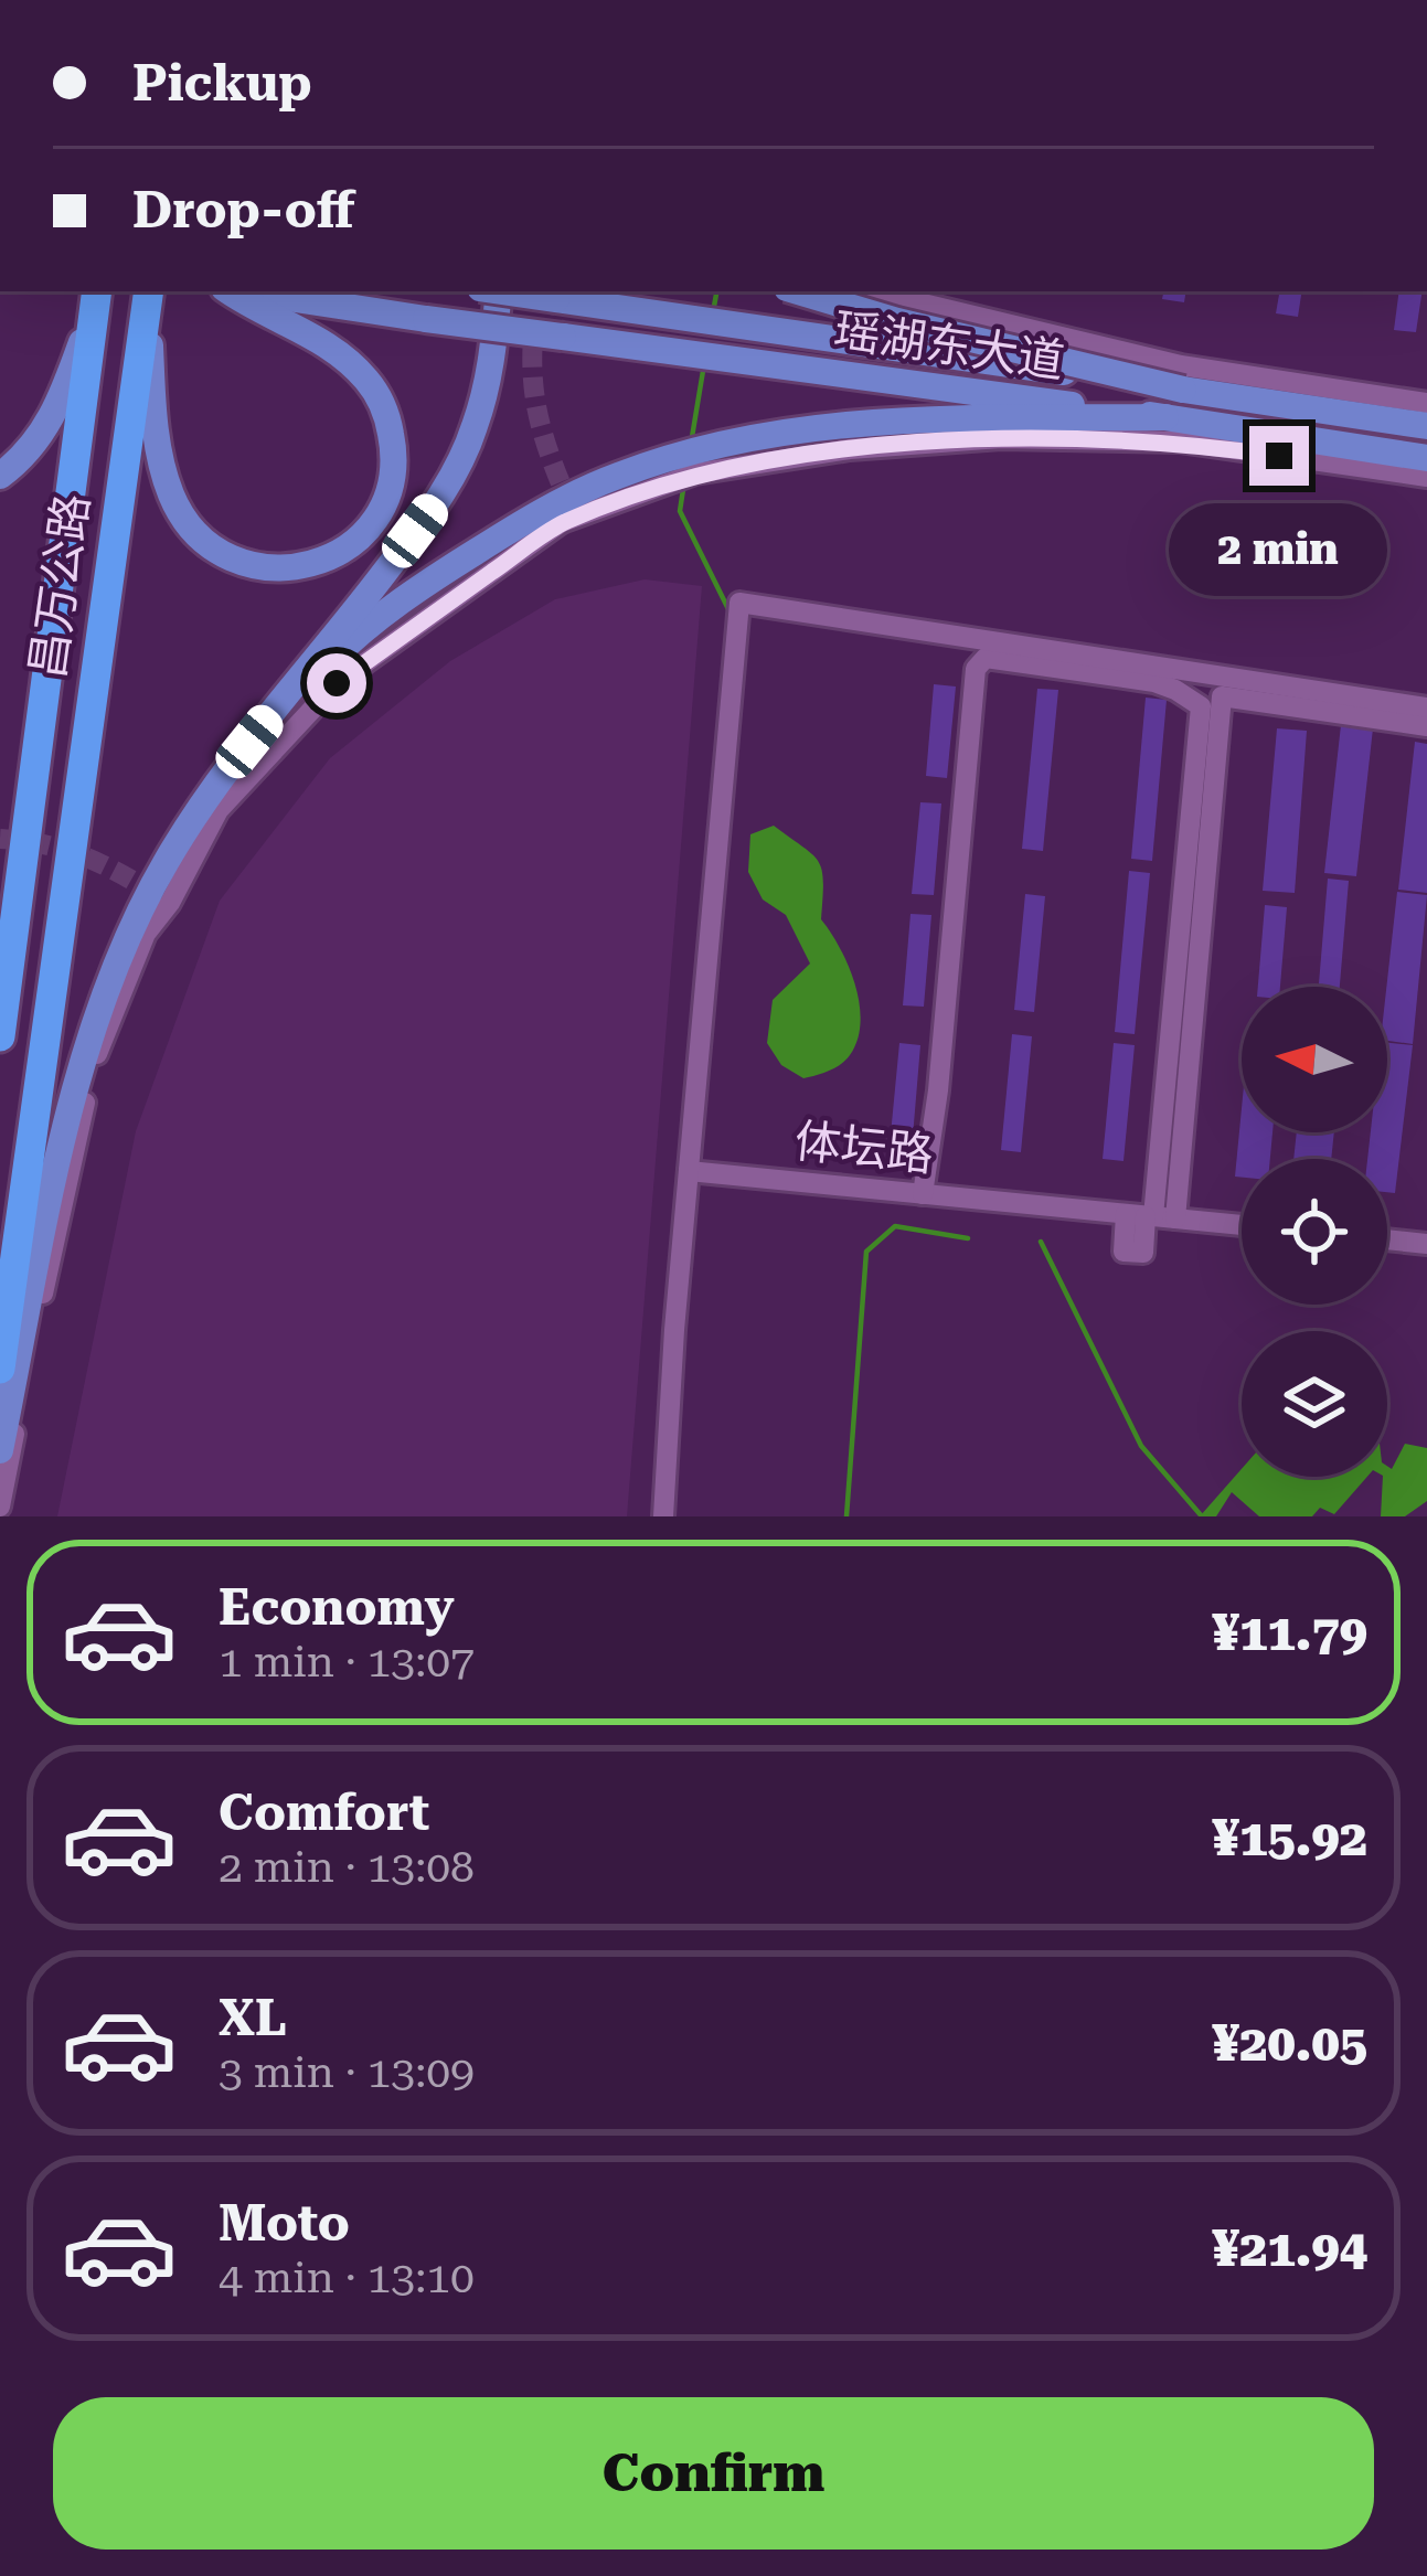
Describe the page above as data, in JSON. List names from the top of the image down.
{
  "streets": {
    "highway": ["昌万公路"],
    "main road": ["瑶湖东大道"],
    "street": ["体坛路"]
  },
  "north": "left",
  "page": {
    "banner": ["Pickup", "Drop-off"],
    "bubble": "2 min",
    "list": [
      {
        "name": "Economy",
        "note": "1 min · 13:07",
        "value": "¥11.79"
      },
      {
        "name": "Comfort",
        "note": "2 min · 13:08",
        "value": "¥15.92"
      },
      {
        "name": "XL",
        "note": "3 min · 13:09",
        "value": "¥20.05"
      },
      {
        "name": "Moto",
        "note": "4 min · 13:10",
        "value": "¥21.94"
      }
    ],
    "buttons": "Confirm"
  }
}
